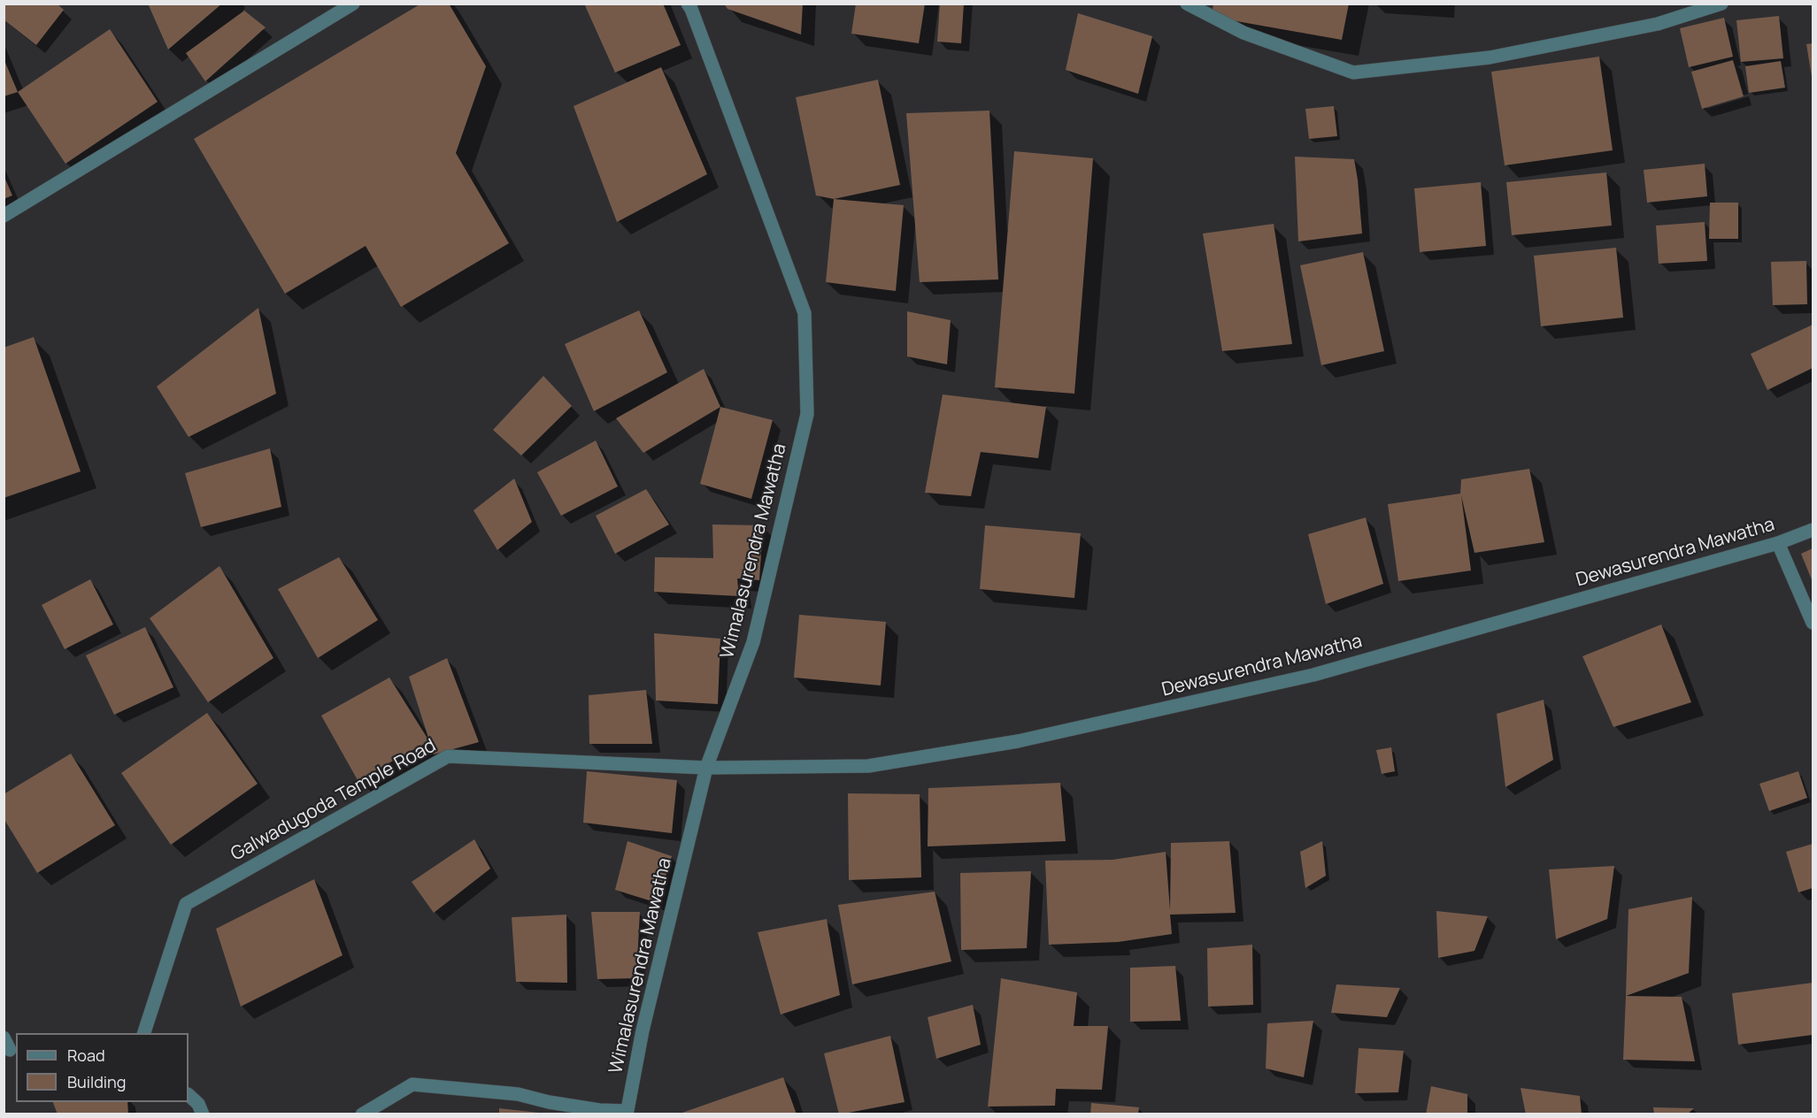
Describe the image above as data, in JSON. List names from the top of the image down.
{
  "streets": {
    "street": ["Wimalasurendra Mawatha", "Dewasurendra Mawatha", "Galwadugoda Temple Road"]
  },
  "crossings": [
    ["Wimalasurendra Mawatha", "Dewasurendra Mawatha"],
    ["Wimalasurendra Mawatha", "Galwadugoda Temple Road"],
    ["Dewasurendra Mawatha", "Galwadugoda Temple Road"]
  ],
  "legend": ["Road", "Building"]
}
